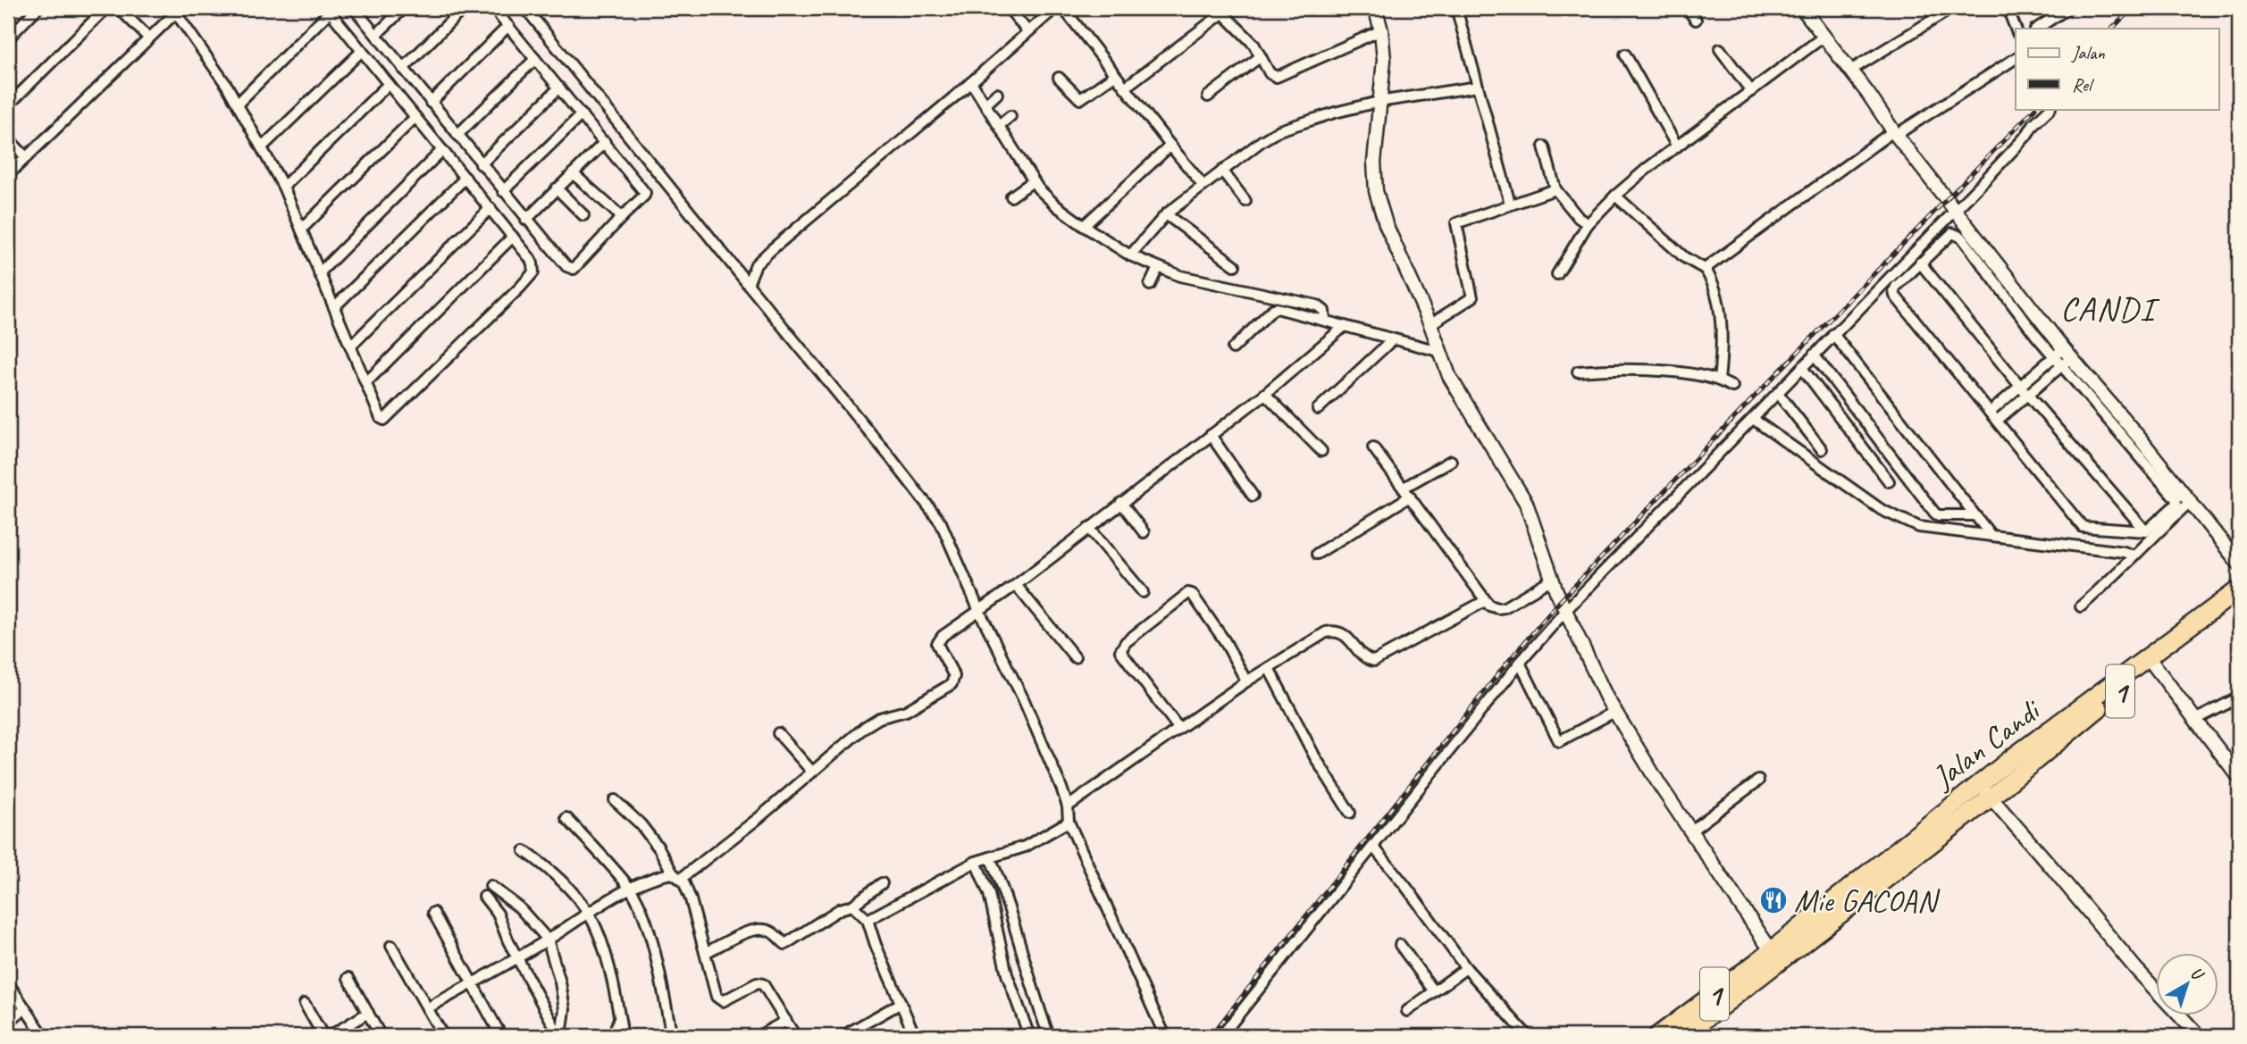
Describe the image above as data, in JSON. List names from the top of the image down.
{
  "streets": {
    "highway": ["1", "Jalan Candi"]
  },
  "crossings": [
    ["1", "Jalan Candi"]
  ],
  "districts": ["CANDI"],
  "places": {
    "restaurant": ["Mie GACOAN"]
  },
  "legend": ["Jalan", "Rel"],
  "north": "top right"
}
